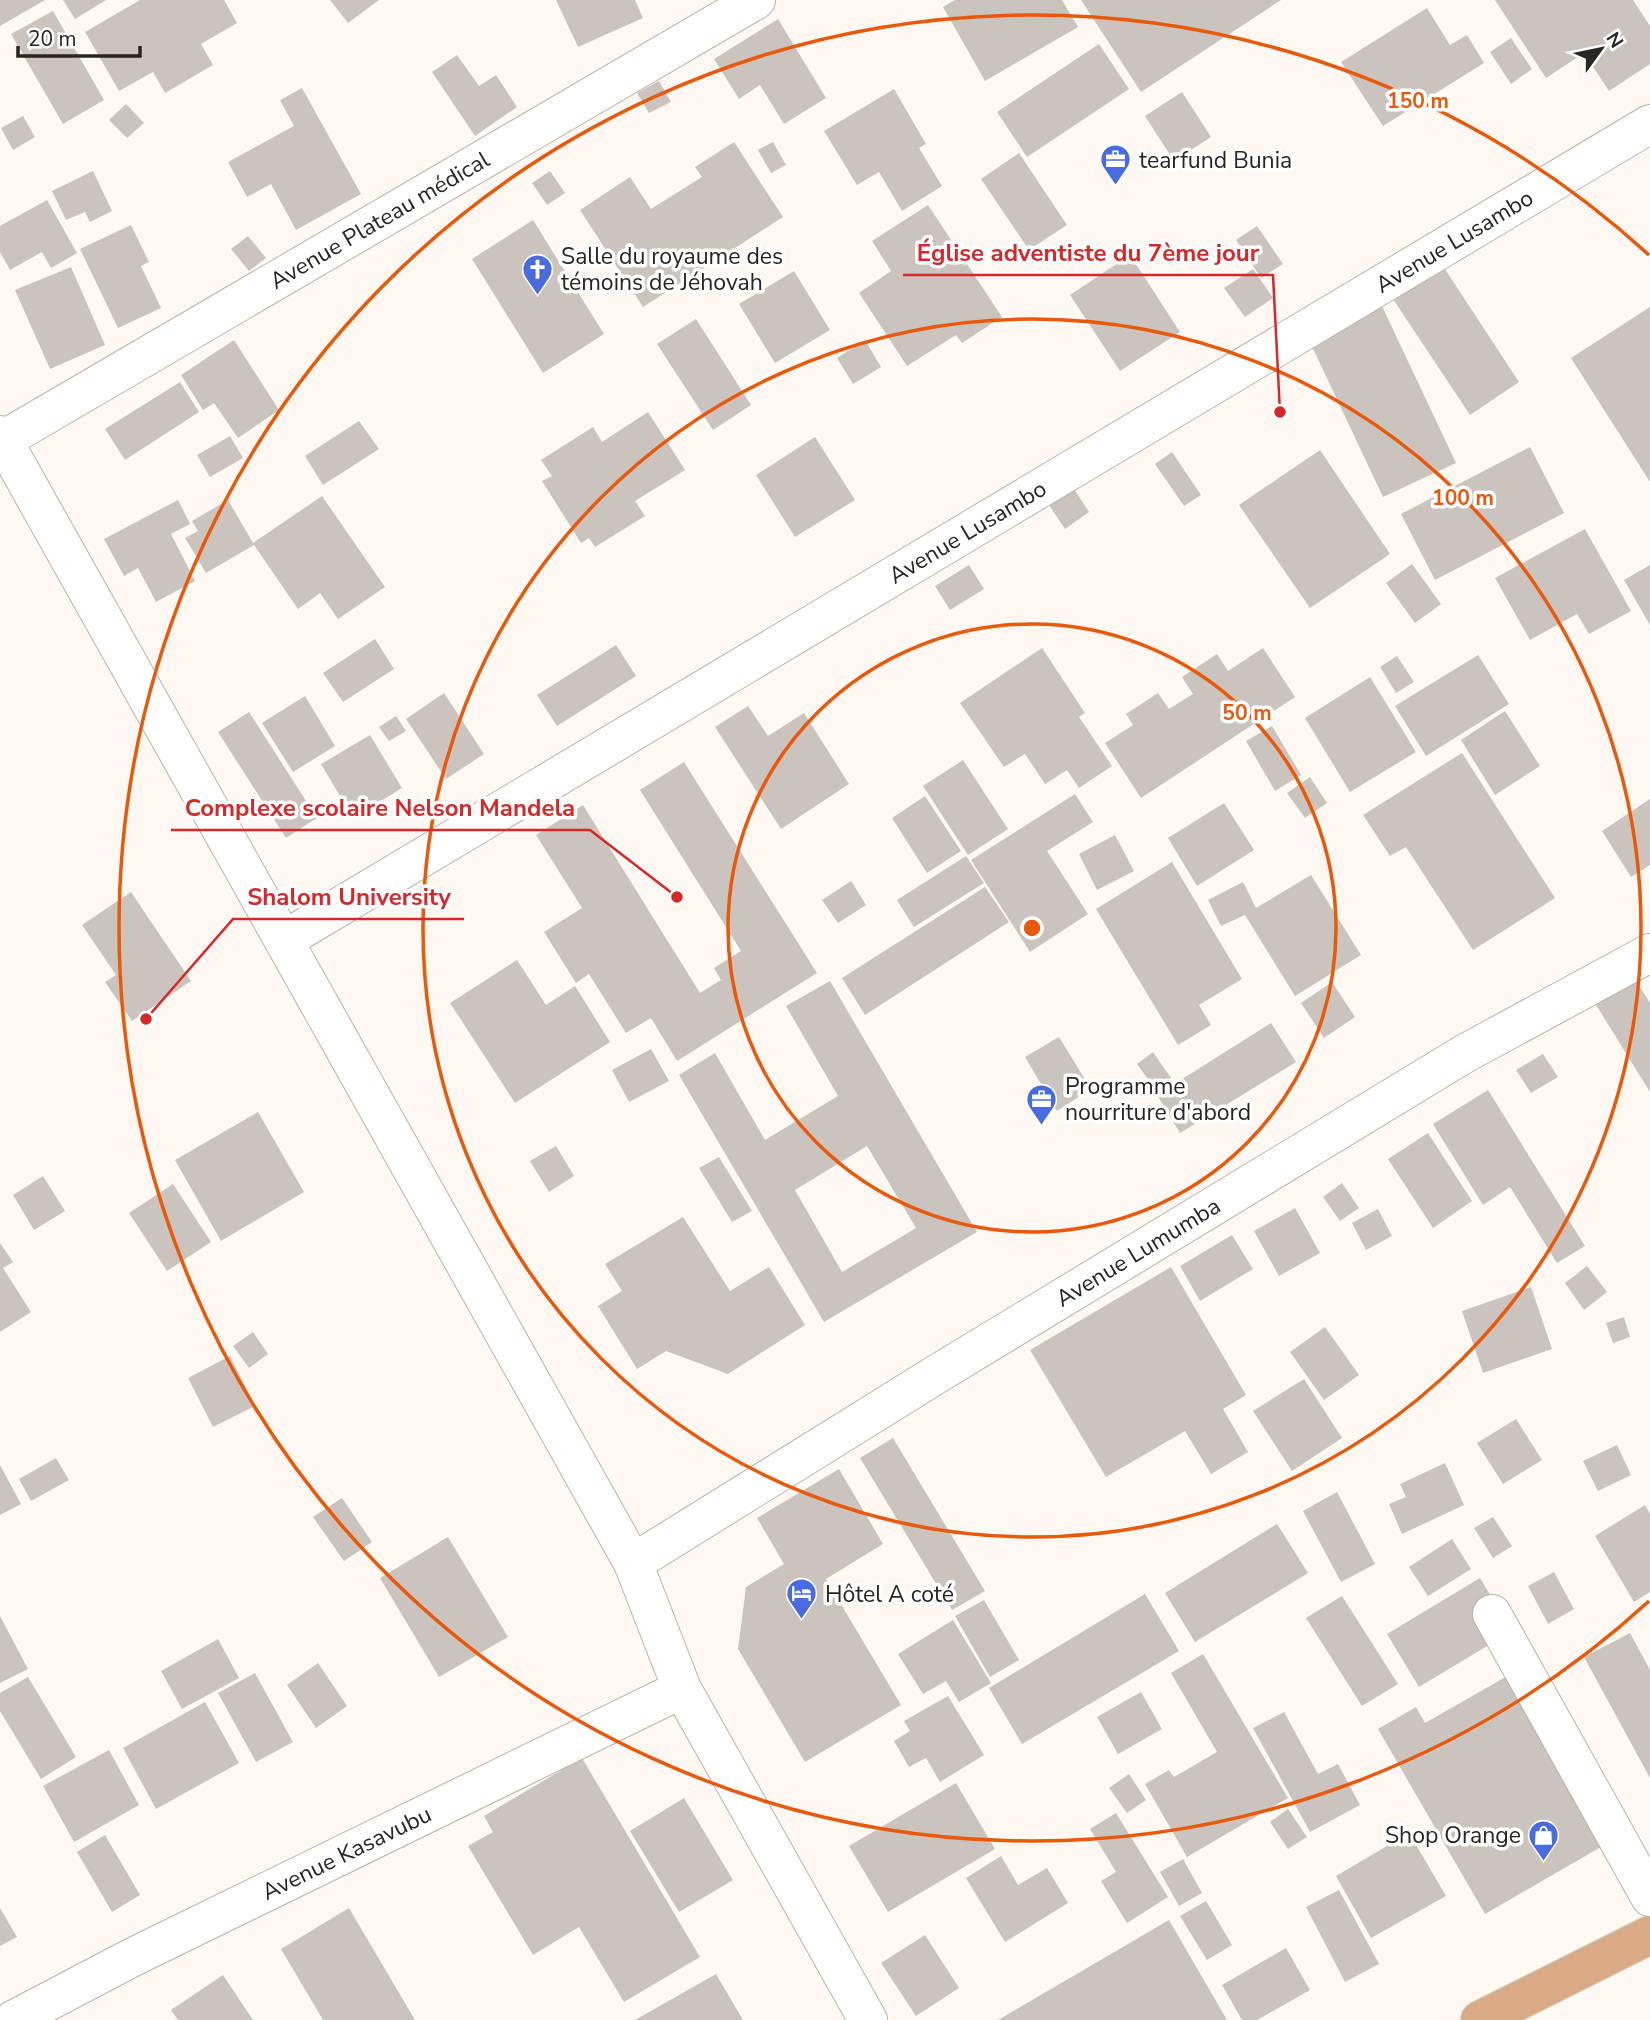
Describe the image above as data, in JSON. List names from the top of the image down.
{
  "streets": {
    "street": [
      "Avenue Plateau médical",
      "Avenue Lusambo",
      "Avenue Lumumba",
      "Avenue Kasavubu"
    ]
  },
  "places": {
    "office": ["tearfund Bunia", "Programme nourriture d'abord"],
    "church": ["Salle du royaume des témoins de Jéhovah"],
    "other": ["Église adventiste du 7ème jour", "Complexe scolaire Nelson Mandela", "Shalom University"],
    "hotel": ["Hôtel A coté"],
    "shop": ["Shop Orange"]
  },
  "scale_bar": "20 m",
  "north": "top right",
  "rings": ["150 m", "100 m", "50 m"]
}
